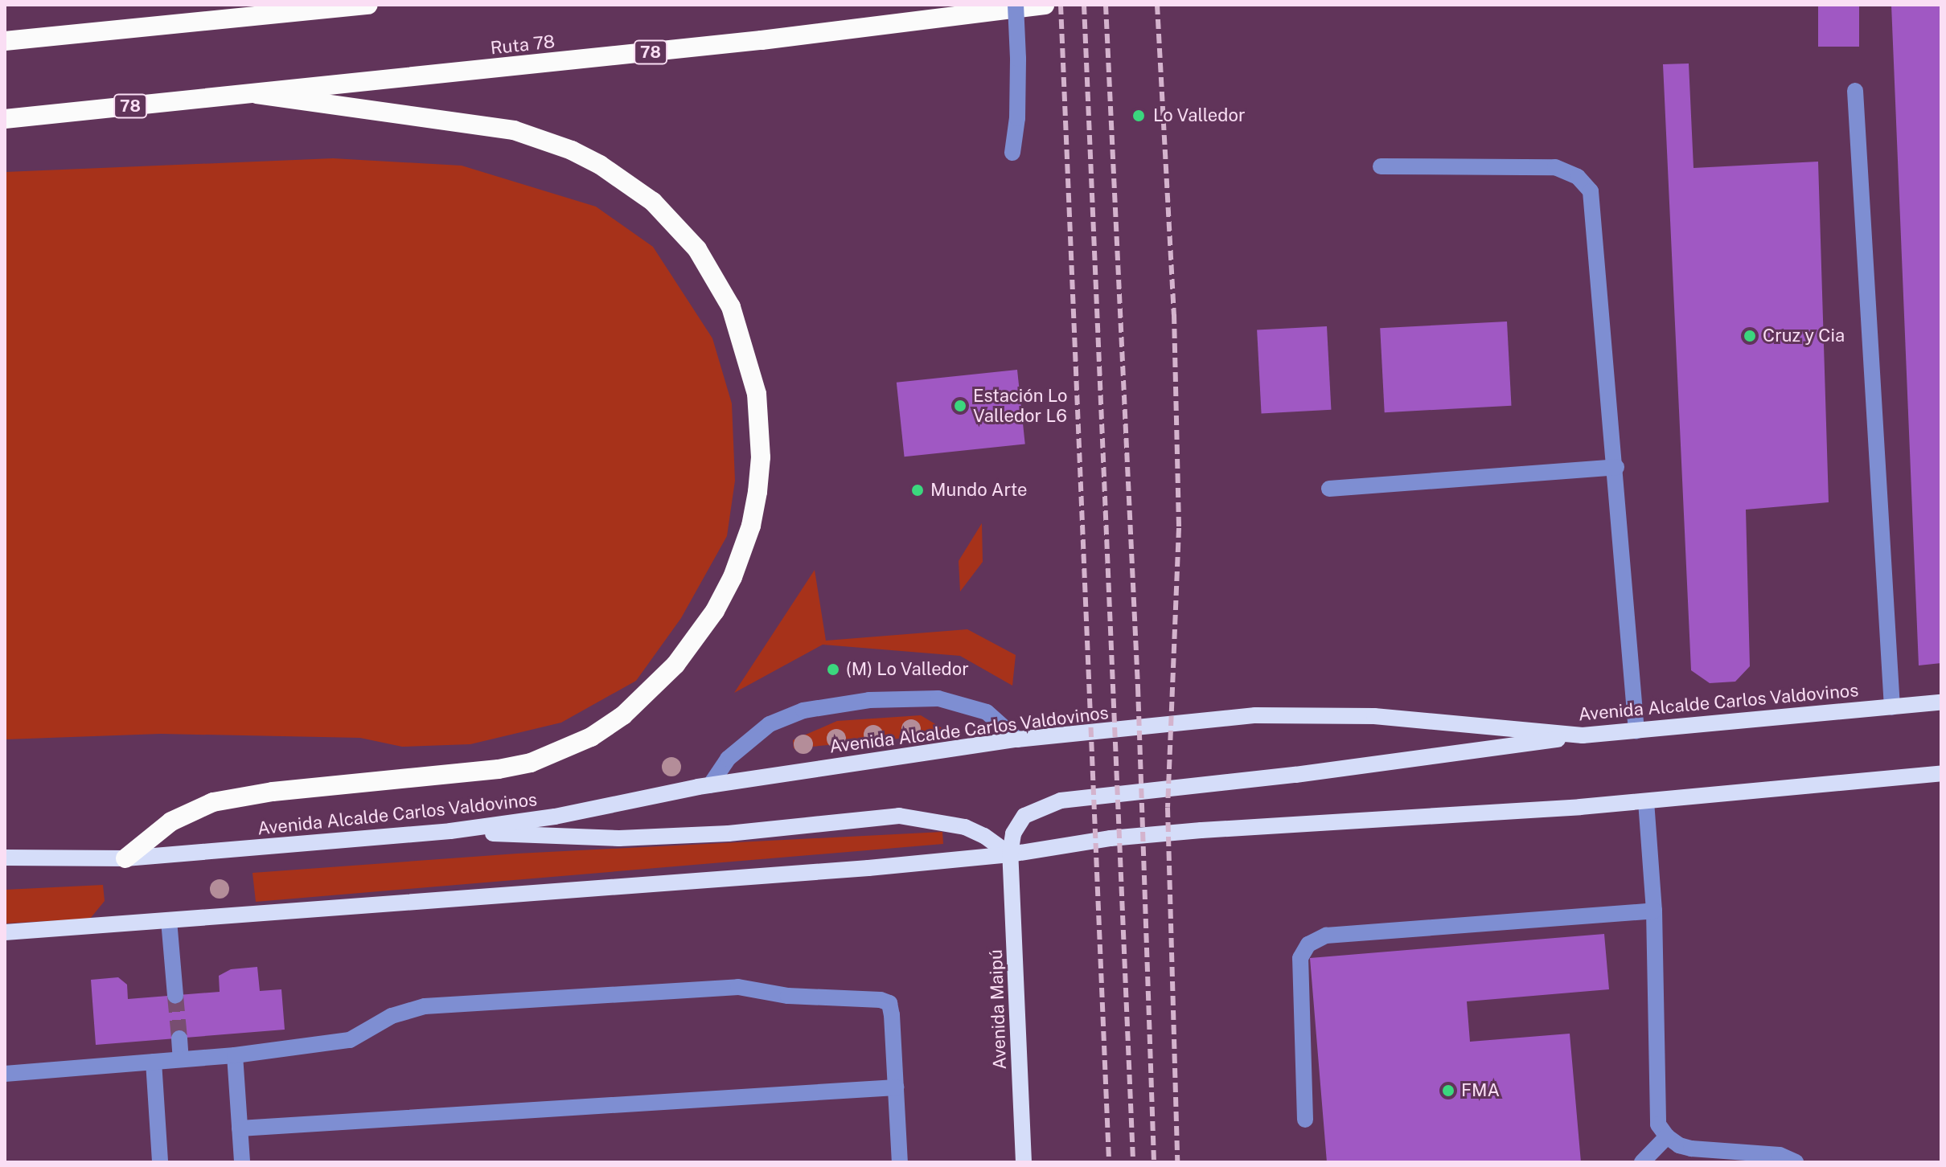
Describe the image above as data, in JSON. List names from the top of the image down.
{
  "streets": {
    "highway": ["Ruta 78", "78"],
    "main road": ["Avenida Alcalde Carlos Valdovinos", "Avenida Maipú"]
  },
  "crossings": [
    ["Avenida Alcalde Carlos Valdovinos", "Avenida Maipú"]
  ],
  "places": [
    "Lo Valledor",
    "Cruz y Cia",
    "Estación Lo Valledor L6",
    "Mundo Arte",
    "(M) Lo Valledor",
    "FMA"
  ]
}
